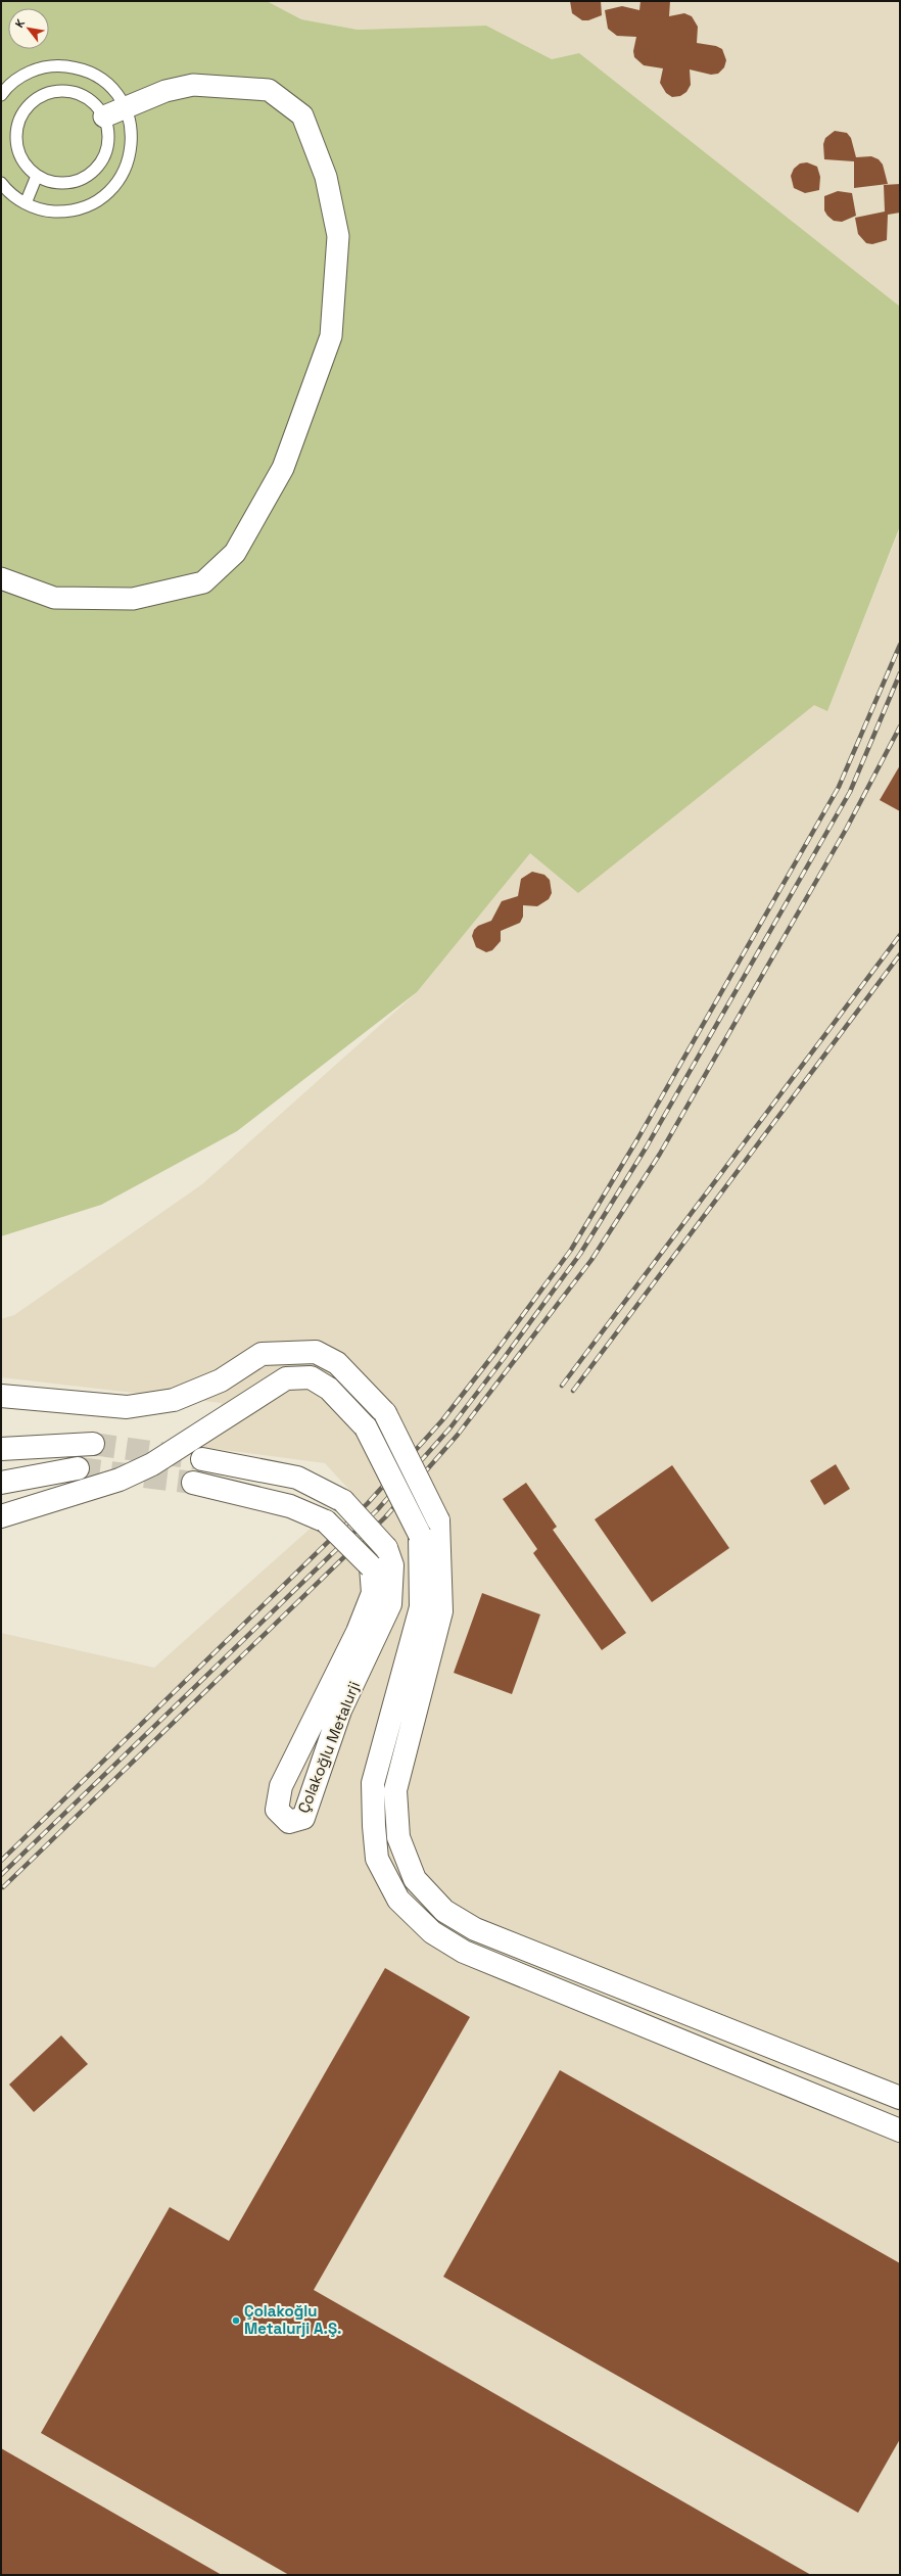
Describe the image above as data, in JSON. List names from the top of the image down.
{
  "streets": {
    "main road": ["Çolakoğlu Metalurji"]
  },
  "places": ["Çolakoğlu Metalurji A.Ş."],
  "north": "top left"
}
